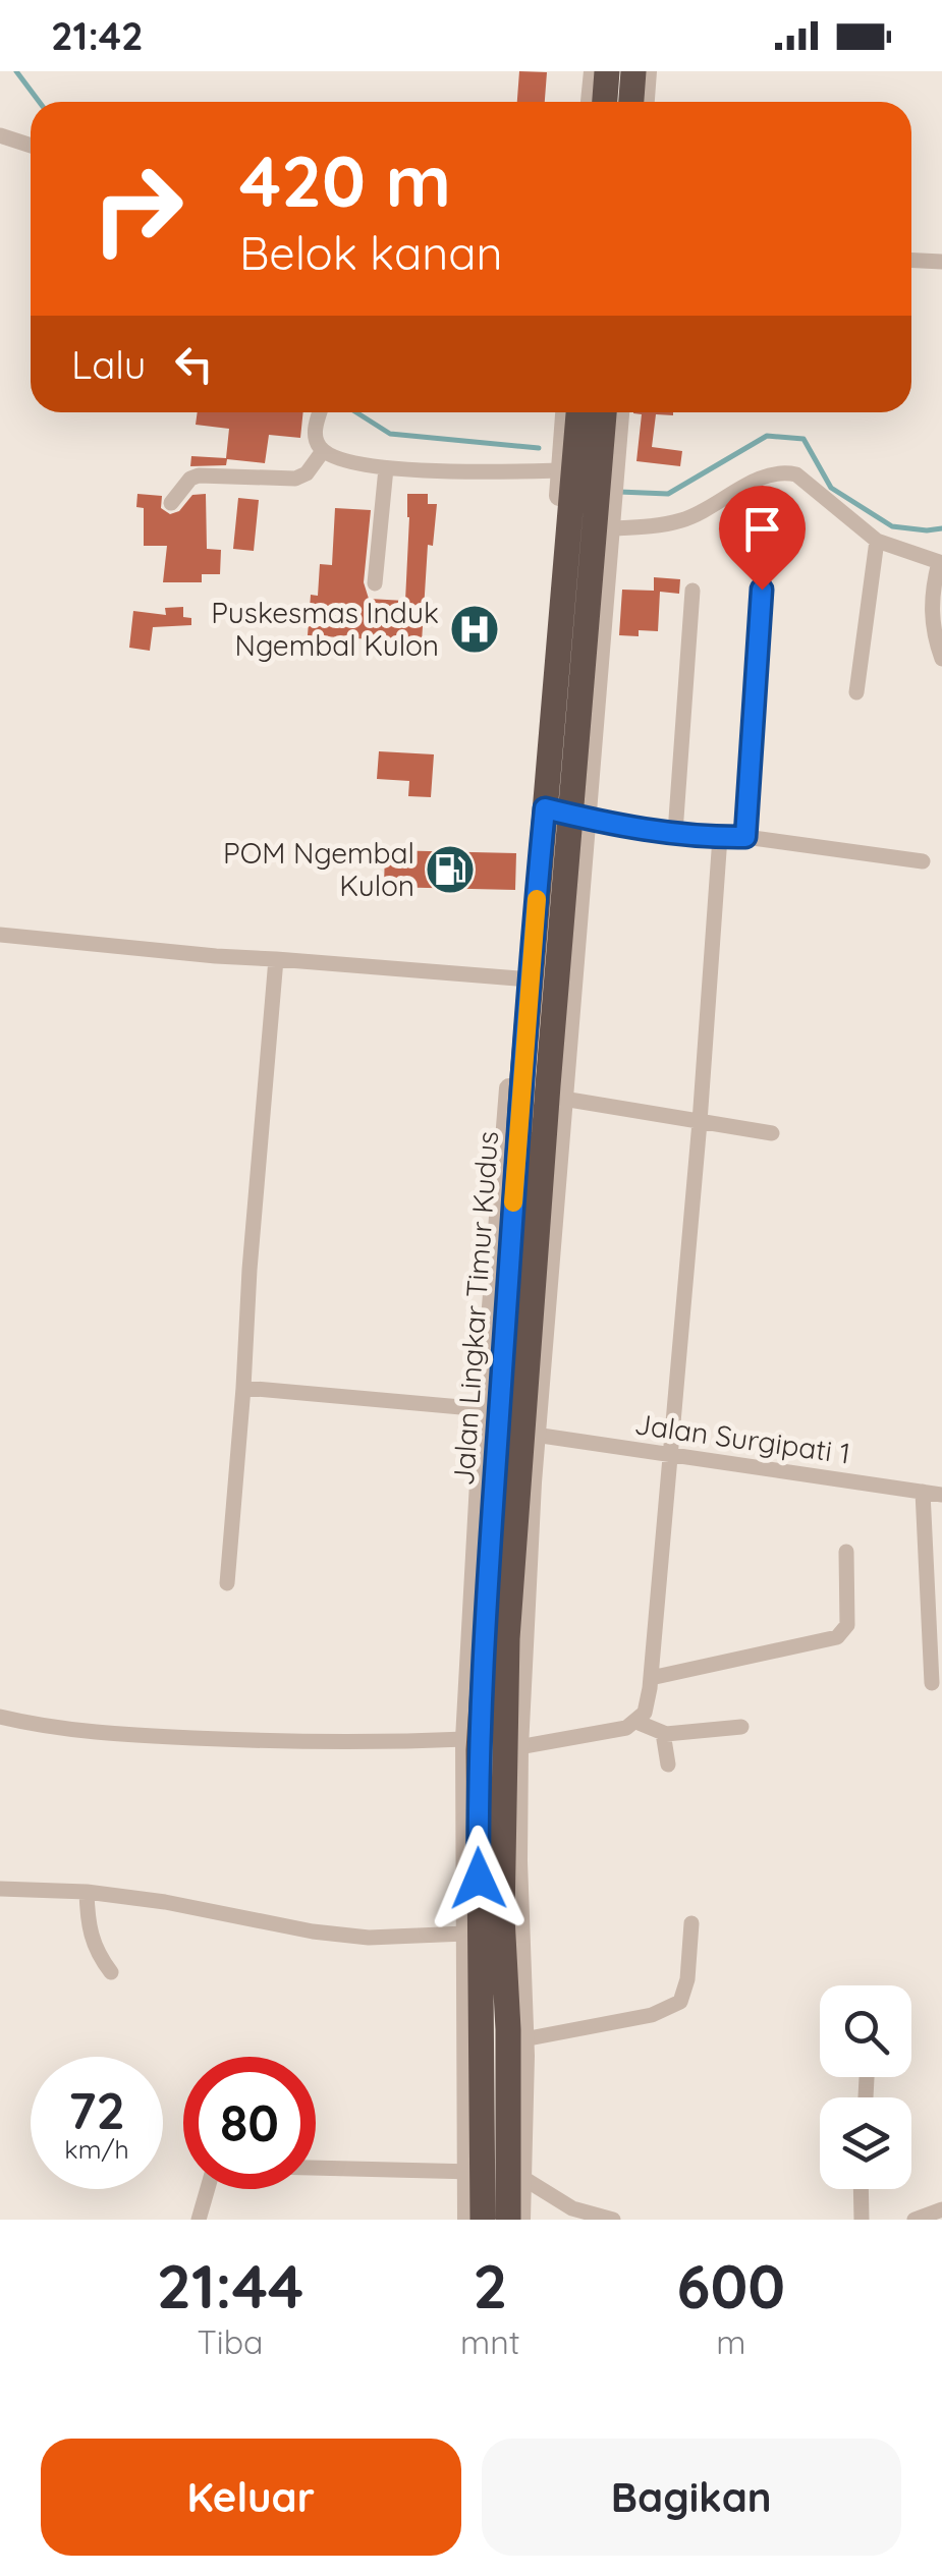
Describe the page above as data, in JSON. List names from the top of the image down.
{
  "streets": {
    "highway": ["Jalan Lingkar Timur Kudus"],
    "street": ["Jalan Surgipati 1"]
  },
  "places": {
    "hospital": ["Puskesmas Induk Ngembal Kulon"],
    "fuel station": ["POM Ngembal Kulon"]
  },
  "page": {
    "status": "21:42",
    "turn": ["420 m", "Belok kanan"],
    "then": "Lalu",
    "speed": "72 km/h",
    "limit": "80",
    "eta": [
      "21:44",
      "Tiba",
      "2",
      "mnt",
      "600",
      "m"
    ],
    "buttons": ["Keluar", "Bagikan"]
  }
}
